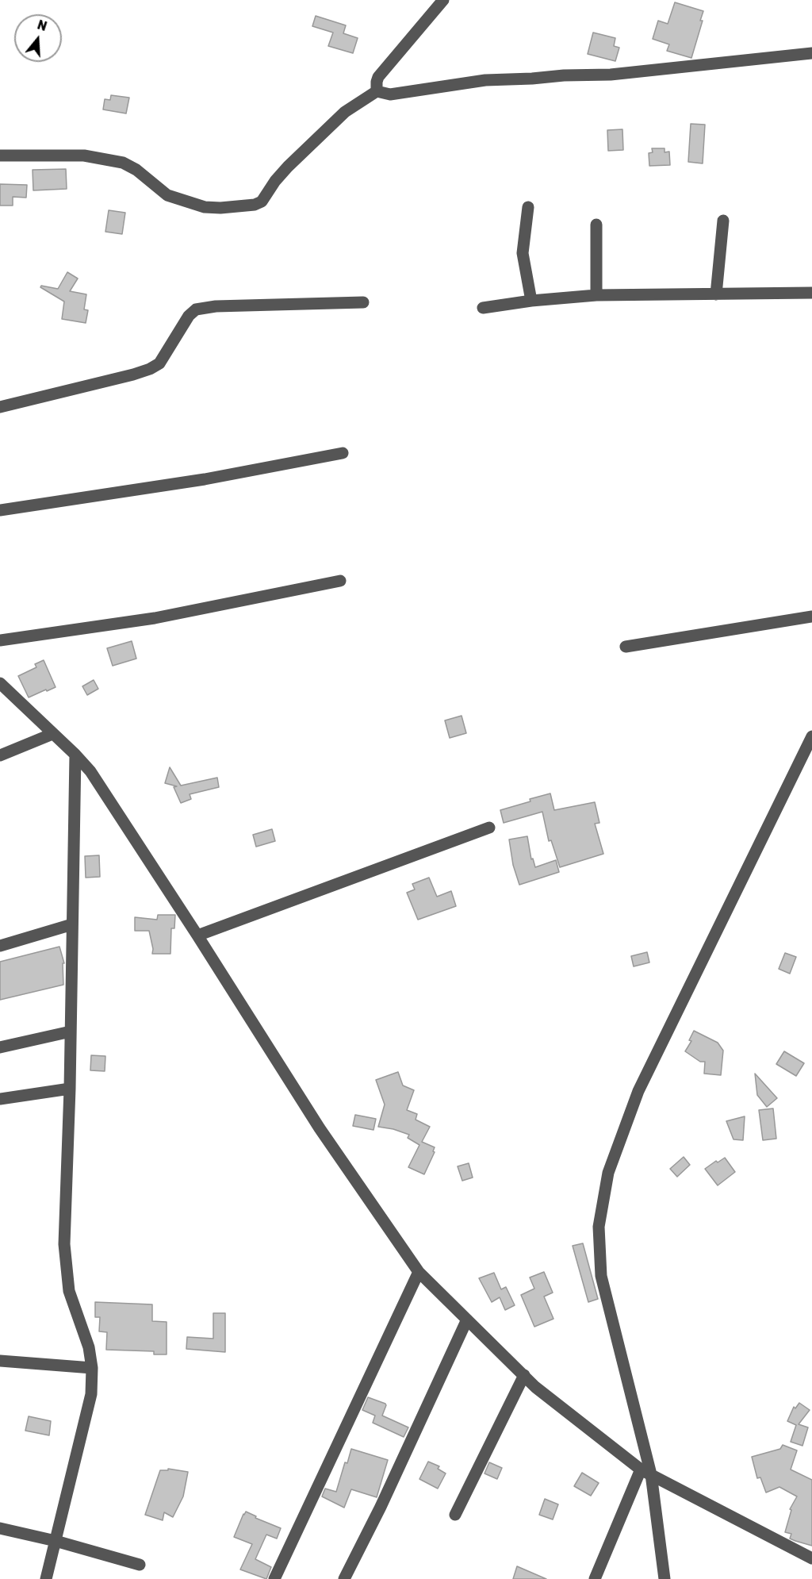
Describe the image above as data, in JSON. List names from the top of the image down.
{
  "north": "top"
}
